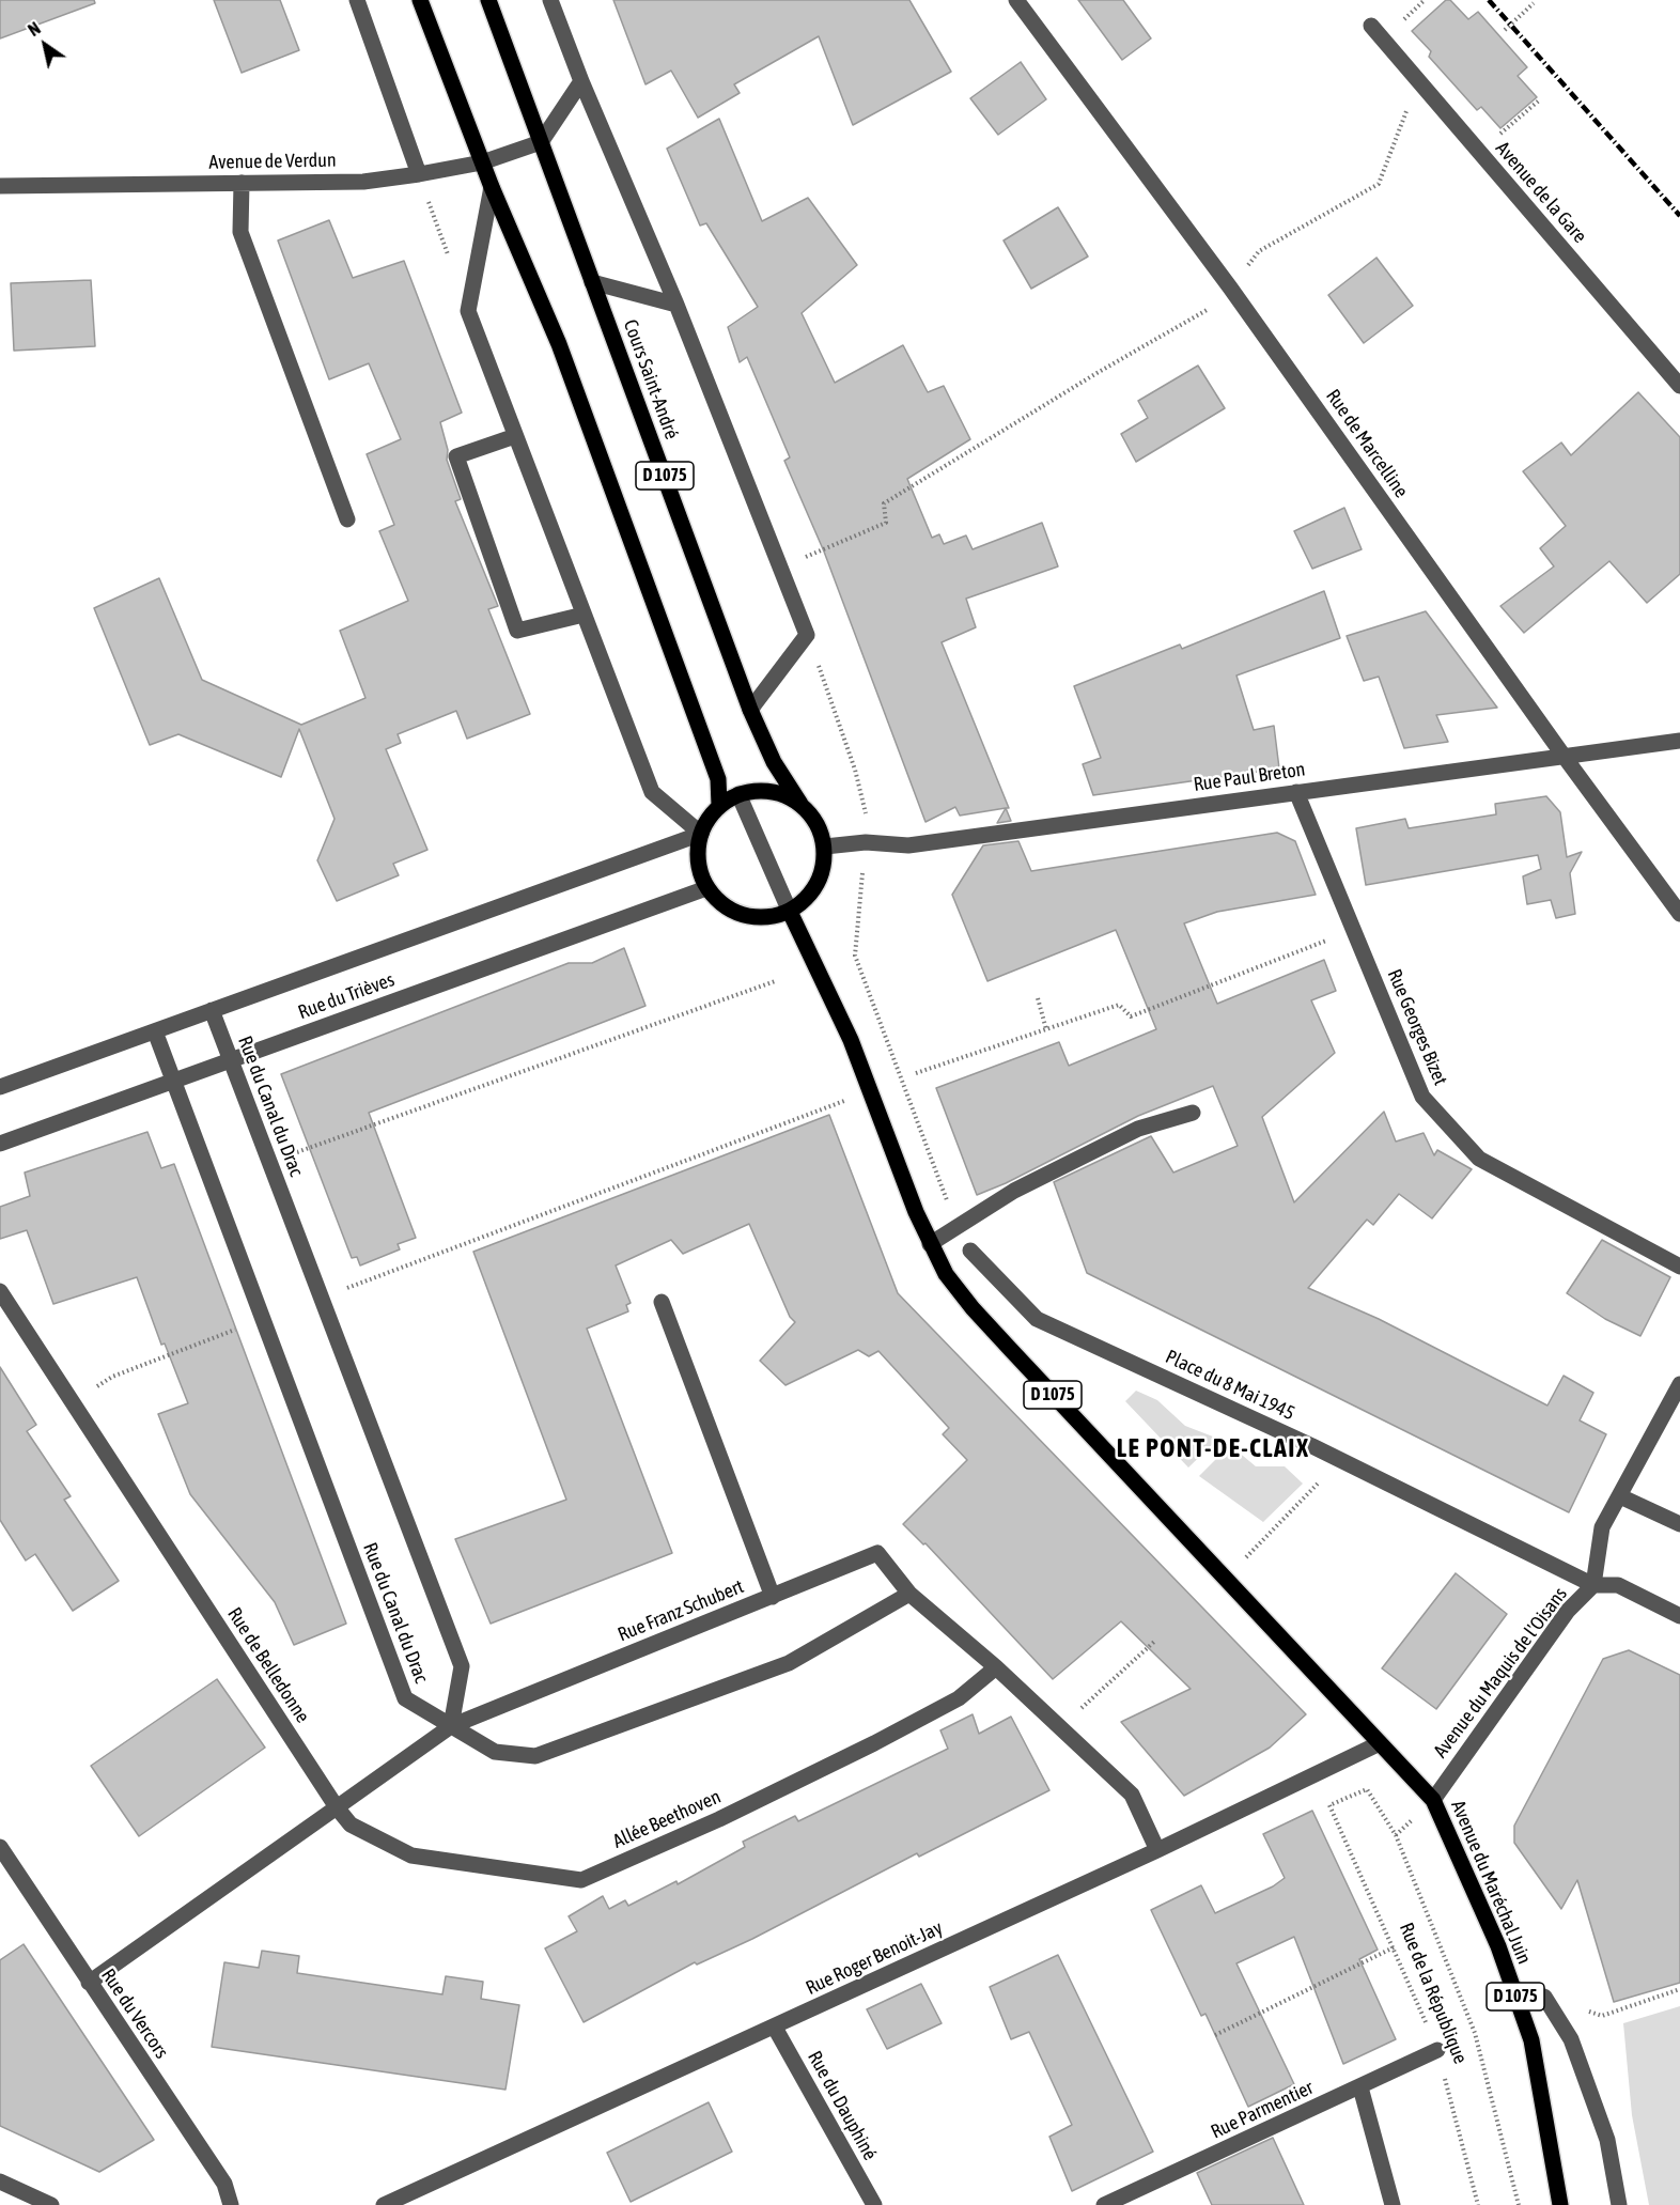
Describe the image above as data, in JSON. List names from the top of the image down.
{
  "streets": {
    "main road": ["Cours Saint-André", "D 1075", "Avenue du Maréchal Juin"],
    "street": [
      "Avenue de Verdun",
      "Avenue de la Gare",
      "Rue de Marcelline",
      "Rue Paul Breton",
      "Rue du Trièves",
      "Rue Georges Bizet",
      "Rue du Canal du Drac",
      "Place du 8 Mai 1945",
      "Rue Franz Schubert",
      "Rue de Belledonne",
      "Avenue du Maquis de l'Oisans",
      "Allée Beethoven",
      "Rue Roger Benoit-Jay",
      "Rue du Vercors",
      "Rue du Dauphiné",
      "Rue Parmentier"
    ],
    "path": ["Rue de la République"]
  },
  "crossings": [
    ["Avenue de Verdun", "Cours Saint-André"],
    ["Avenue de Verdun", "D 1075"],
    ["Cours Saint-André", "Rue Paul Breton"],
    ["Rue de Marcelline", "Rue Paul Breton"],
    ["D 1075", "Avenue du Maquis de l'Oisans"],
    ["D 1075", "Avenue du Maréchal Juin"],
    ["D 1075", "Rue Roger Benoit-Jay"],
    ["Rue Paul Breton", "Rue Georges Bizet"],
    ["Rue du Trièves", "Rue du Canal du Drac"],
    ["Rue du Canal du Drac", "Rue Franz Schubert"],
    ["Place du 8 Mai 1945", "Avenue du Maquis de l'Oisans"],
    ["Rue Franz Schubert", "Rue de Belledonne"],
    ["Rue Franz Schubert", "Allée Beethoven"],
    ["Rue Franz Schubert", "Rue Roger Benoit-Jay"],
    ["Rue de Belledonne", "Allée Beethoven"],
    ["Avenue du Maquis de l'Oisans", "Avenue du Maréchal Juin"],
    ["Rue Roger Benoit-Jay", "Rue du Dauphiné"],
    ["Rue de la République", "Rue Parmentier"]
  ],
  "districts": ["LE PONT-DE-CLAIX"],
  "north": "top left"
}
